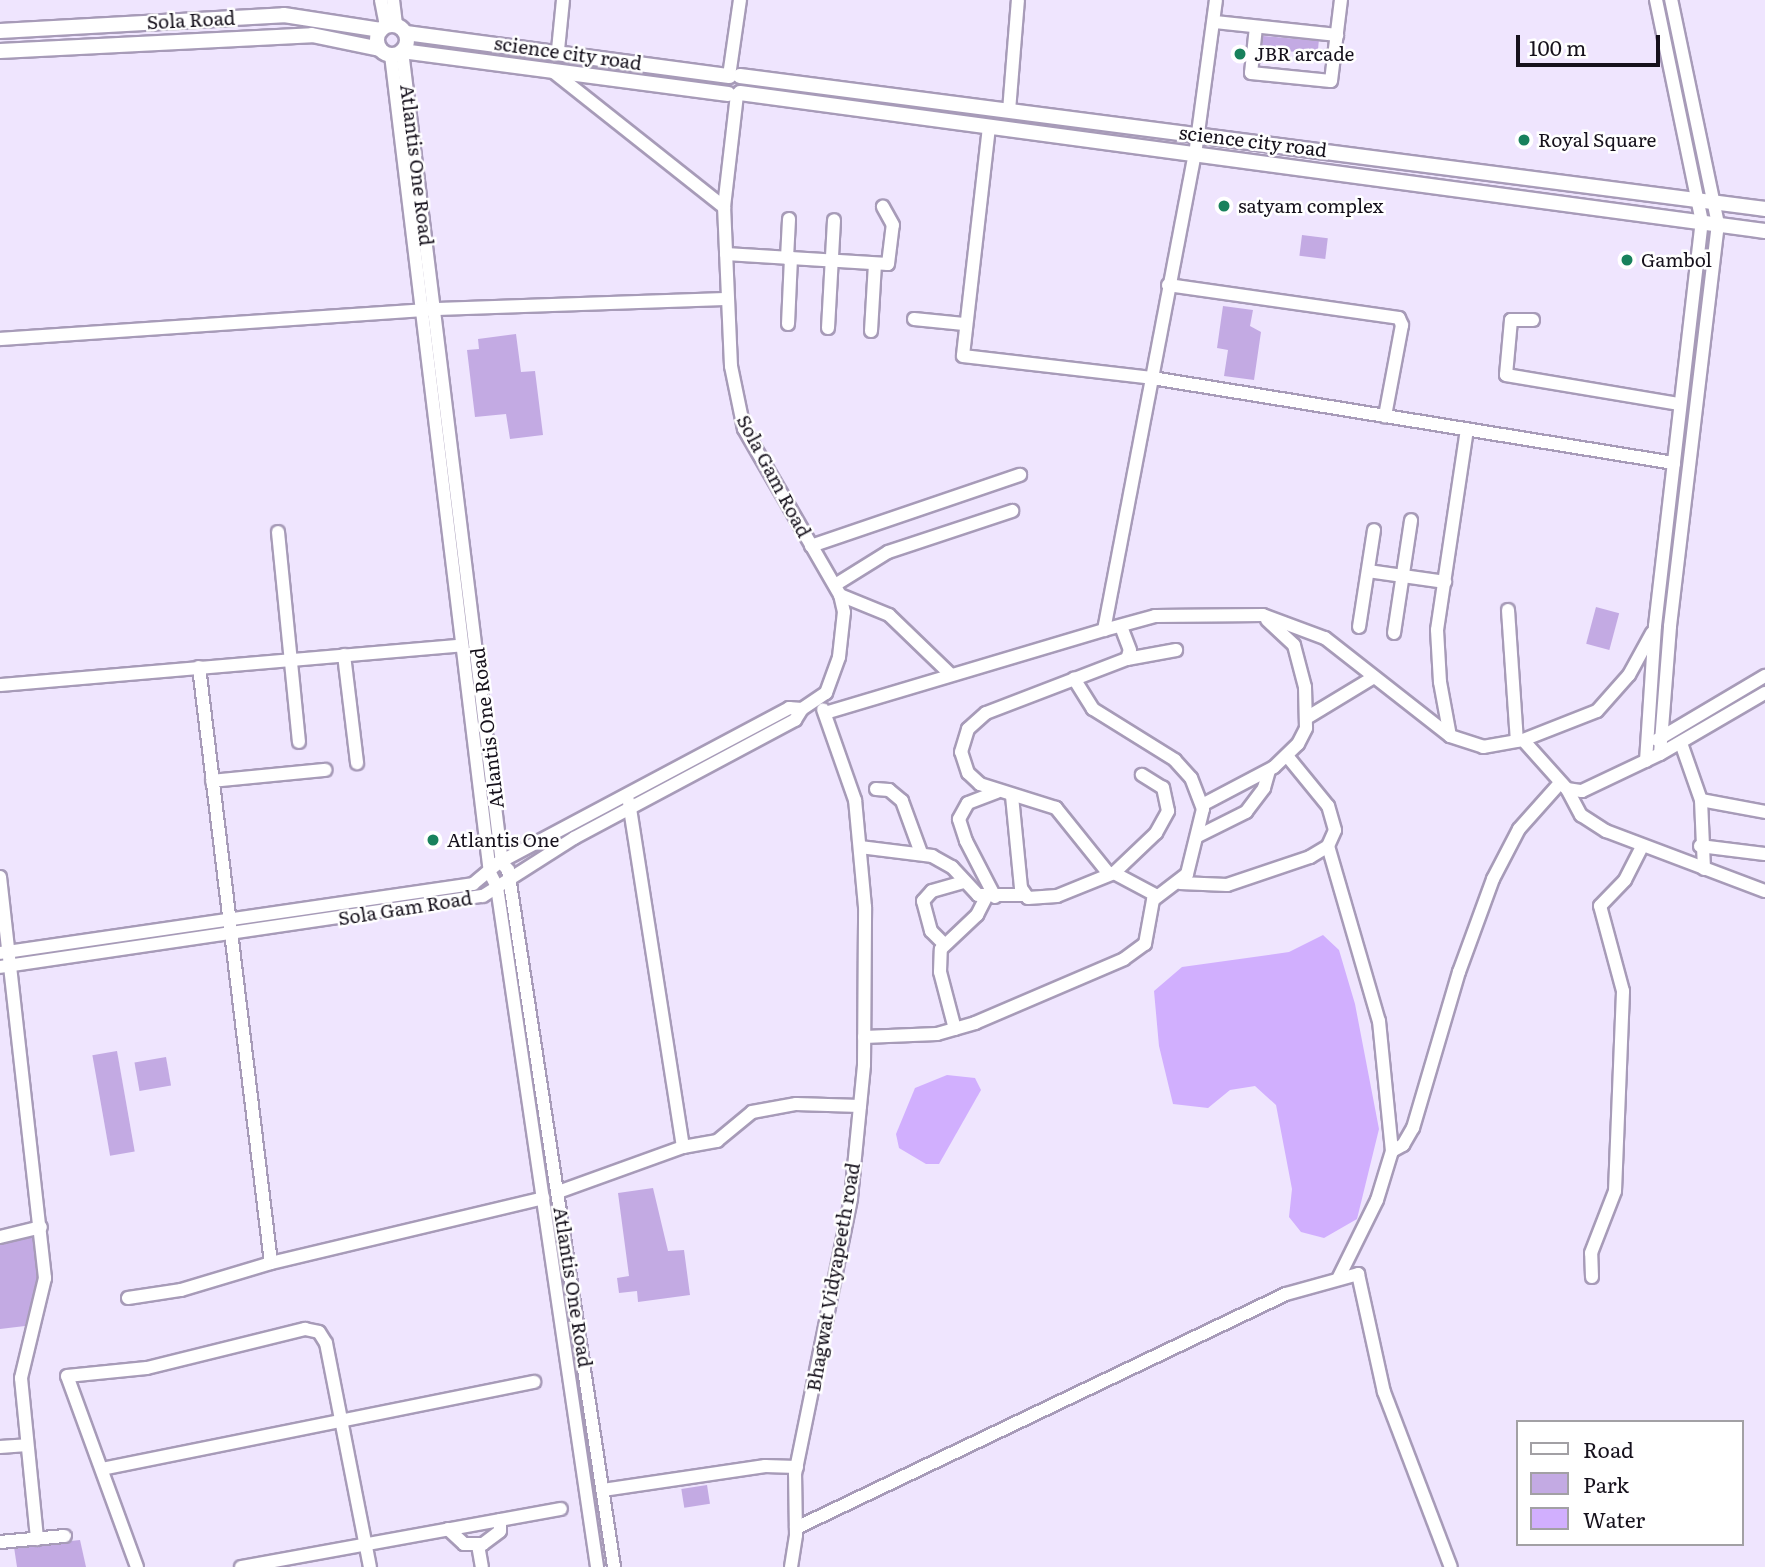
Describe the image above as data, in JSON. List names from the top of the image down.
{
  "streets": {
    "main road": ["Sola Road", "science city road"],
    "street": ["Atlantis One Road", "Sola Gam Road", "Bhagwat Vidyapeeth road"]
  },
  "crossings": [
    ["Sola Road", "science city road"],
    ["Sola Road", "Atlantis One Road"],
    ["Sola Road", "Sola Gam Road"],
    ["Atlantis One Road", "Sola Gam Road"],
    ["Sola Gam Road", "Bhagwat Vidyapeeth road"]
  ],
  "places": [
    "JBR arcade",
    "Royal Square",
    "satyam complex",
    "Gambol",
    "Atlantis One"
  ],
  "legend": ["Road", "Park", "Water"],
  "scale_bar": "100 m"
}
